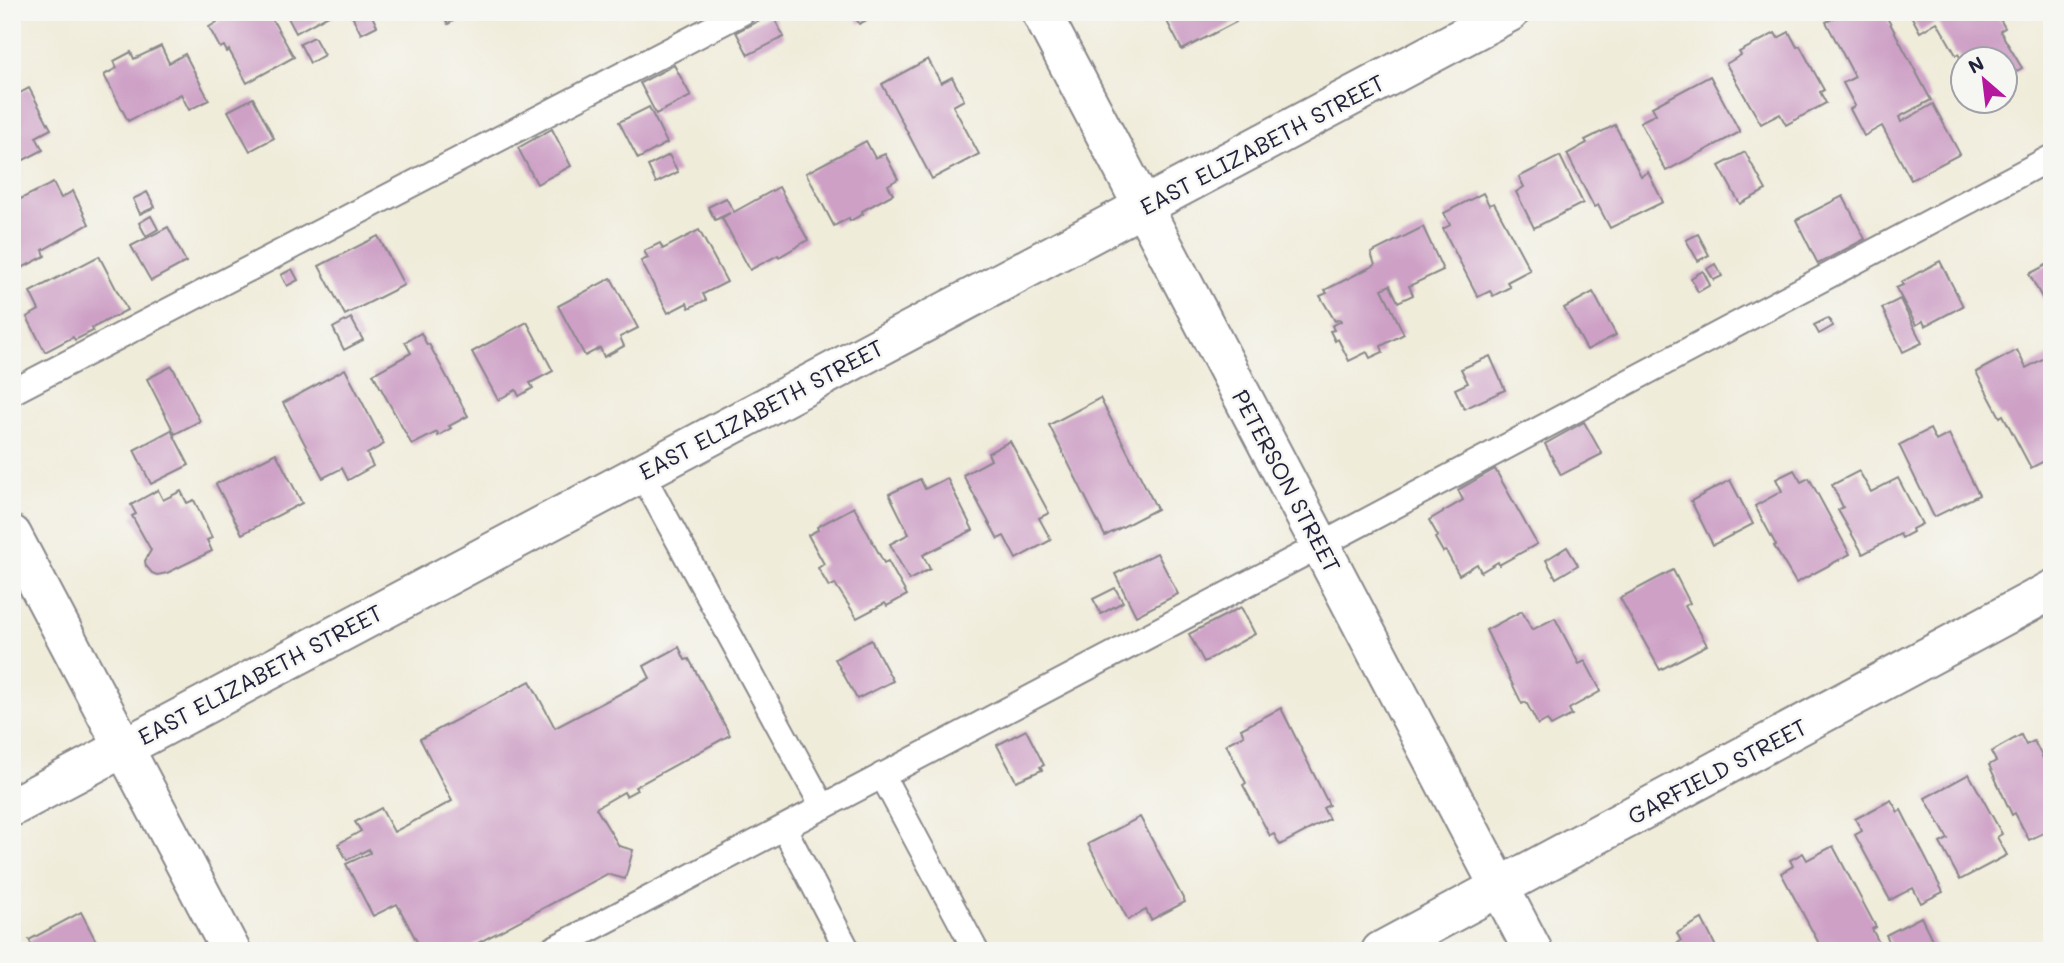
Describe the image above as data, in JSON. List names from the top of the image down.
{
  "streets": {
    "street": ["EAST ELIZABETH STREET", "PETERSON STREET", "GARFIELD STREET"]
  },
  "crossings": [
    ["EAST ELIZABETH STREET", "PETERSON STREET"],
    ["PETERSON STREET", "GARFIELD STREET"]
  ],
  "north": "top left"
}
